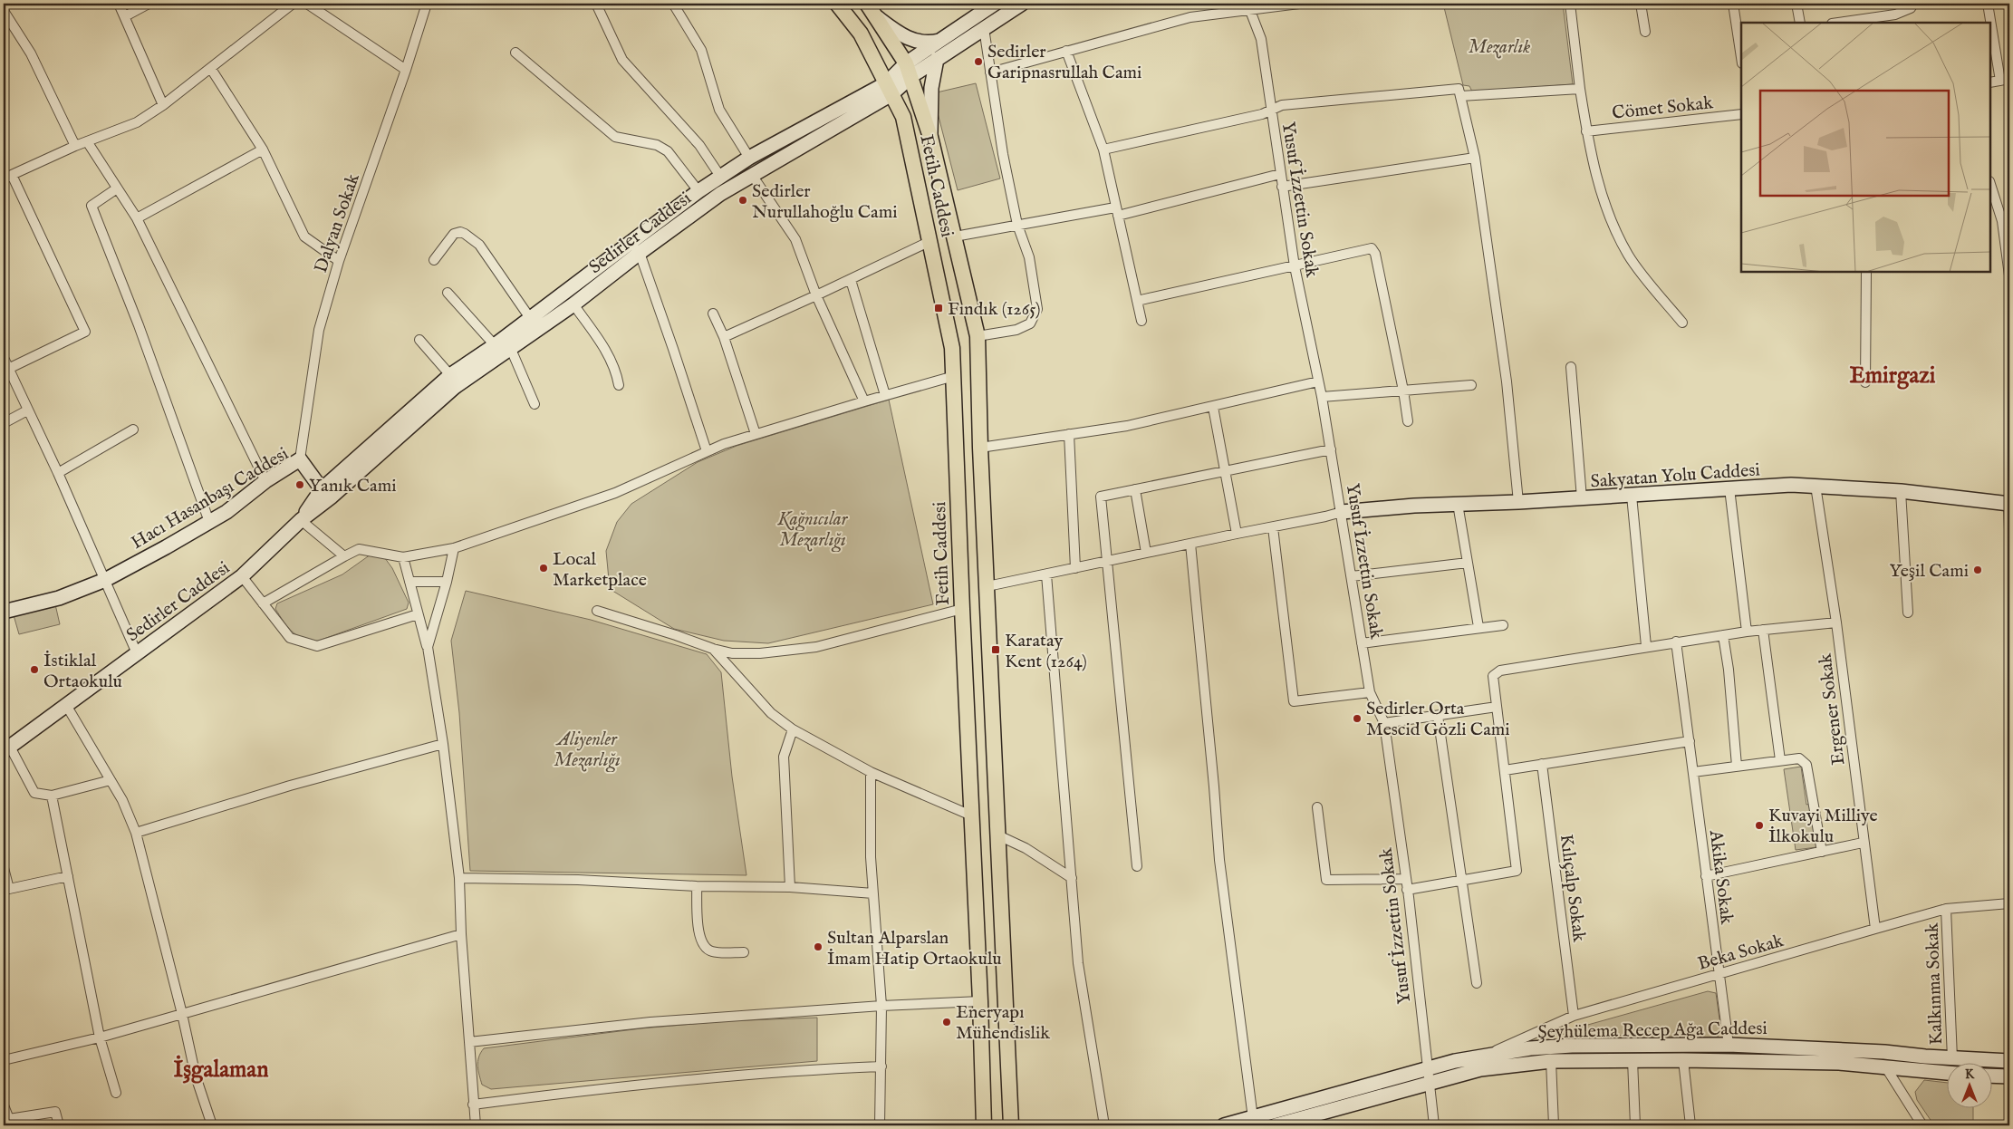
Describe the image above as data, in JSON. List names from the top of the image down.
{
  "streets": {
    "main road": ["Fetih Caddesi"],
    "street": [
      "Cömet Sokak",
      "Yusuf İzzettin Sokak",
      "Dalyan Sokak",
      "Sedirler Caddesi",
      "Sakyatan Yolu Caddesi",
      "Hacı Hasanbaşı Caddesi",
      "Ergener Sokak",
      "Akika Sokak",
      "Kılıçalp Sokak",
      "Beka Sokak",
      "Kalkınma Sokak",
      "Şeyhülema Recep Ağa Caddesi"
    ]
  },
  "crossings": [
    ["Fetih Caddesi", "Sedirler Caddesi"],
    ["Yusuf İzzettin Sokak", "Sakyatan Yolu Caddesi"],
    ["Yusuf İzzettin Sokak", "Şeyhülema Recep Ağa Caddesi"],
    ["Dalyan Sokak", "Hacı Hasanbaşı Caddesi"],
    ["Sedirler Caddesi", "Hacı Hasanbaşı Caddesi"],
    ["Sakyatan Yolu Caddesi", "Ergener Sokak"],
    ["Ergener Sokak", "Beka Sokak"],
    ["Akika Sokak", "Beka Sokak"],
    ["Akika Sokak", "Şeyhülema Recep Ağa Caddesi"],
    ["Kılıçalp Sokak", "Beka Sokak"],
    ["Beka Sokak", "Kalkınma Sokak"],
    ["Beka Sokak", "Şeyhülema Recep Ağa Caddesi"],
    ["Kalkınma Sokak", "Şeyhülema Recep Ağa Caddesi"]
  ],
  "districts": ["Emirgazi", "İşgalaman"],
  "parks": ["Mezarlık", "Kağnıcılar Mezarlığı", "Aliyenler Mezarlığı"],
  "places": {
    "other": [
      "Sedirler Garipnasrullah Cami",
      "Sedirler Nurullahoğlu Cami",
      "Yanık Cami",
      "Local Marketplace",
      "Yeşil Cami",
      "İstiklal Ortaokulu",
      "Sedirler Orta Mescid Gözli Cami",
      "Kuvayi Milliye İlkokulu",
      "Sultan Alparslan İmam Hatip Ortaokulu",
      "Eneryapı Mühendislik"
    ],
    "transit": ["Fındık (1265)", "Karatay Kent (1264)"]
  },
  "north": "top"
}
